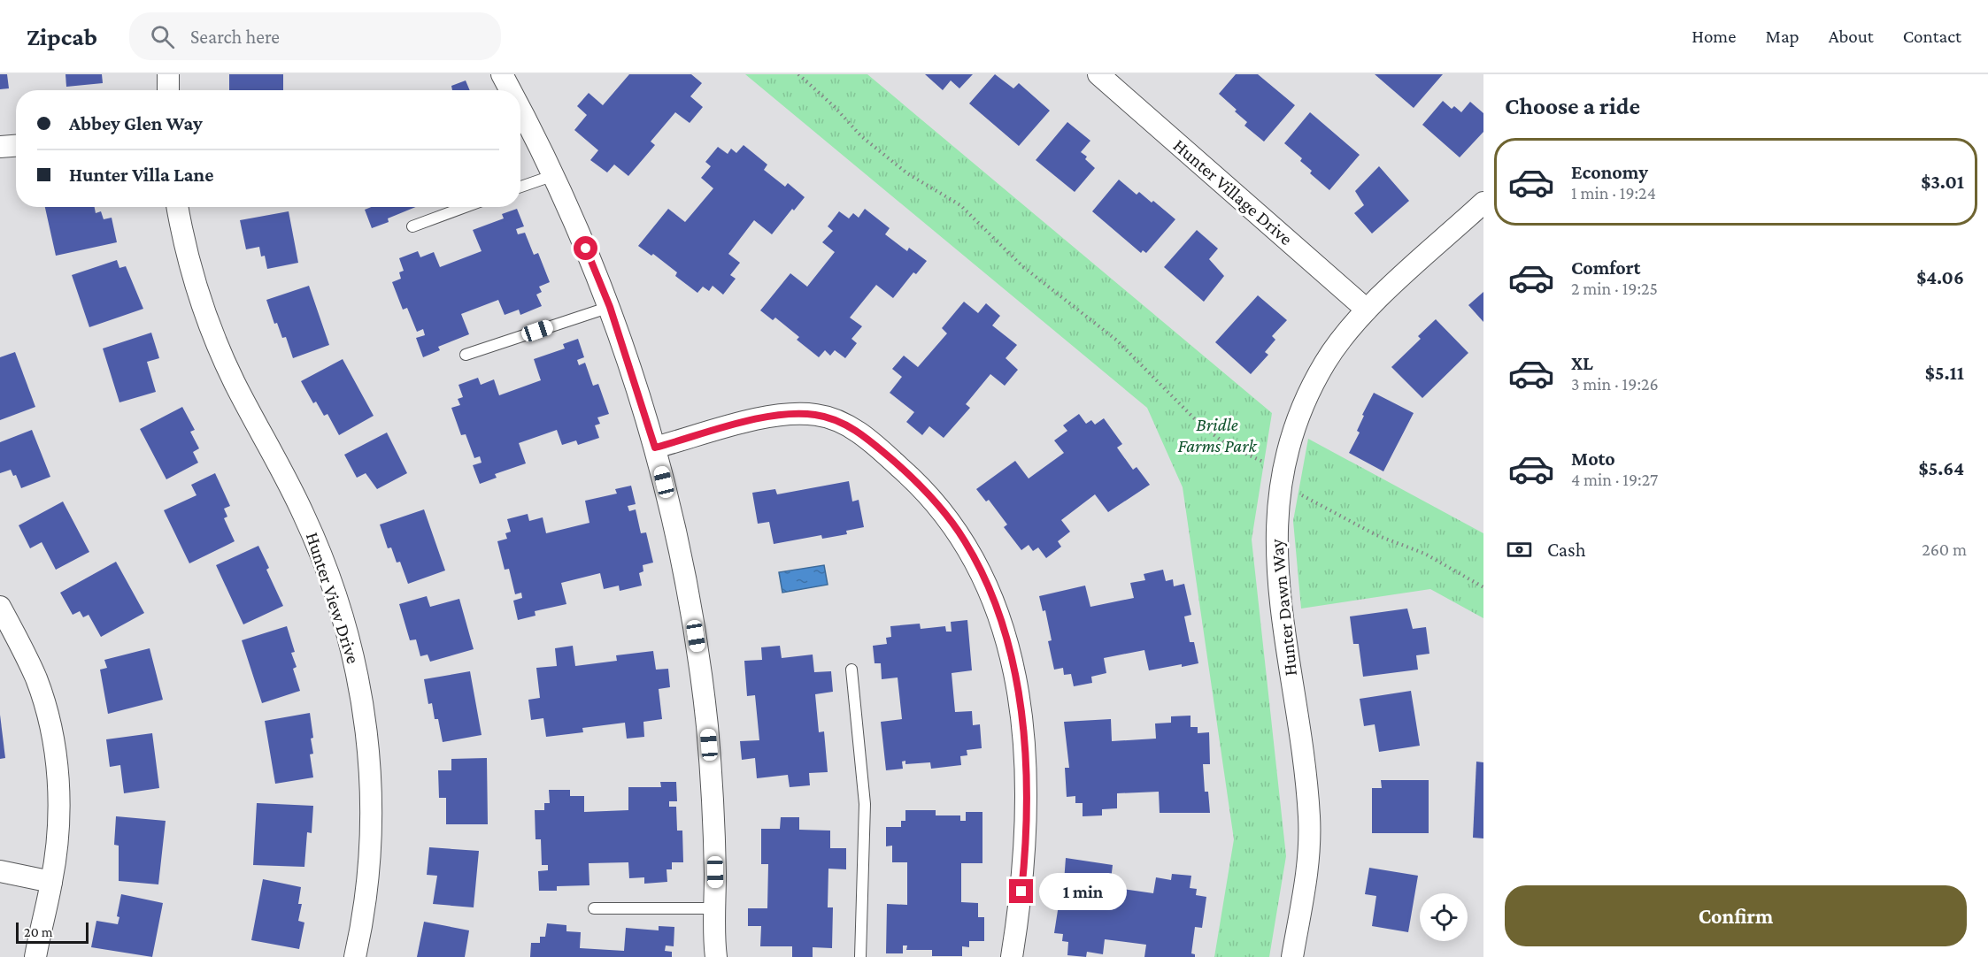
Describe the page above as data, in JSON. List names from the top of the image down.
{
  "streets": {
    "street": ["Hunter Village Drive", "Hunter View Drive", "Hunter Dawn Way"]
  },
  "crossings": [
    ["Hunter Village Drive", "Hunter Dawn Way"]
  ],
  "parks": ["Bridle Farms Park"],
  "scale_bar": "20 m",
  "page": {
    "header": "Zipcab",
    "search": "Search here",
    "nav": [
      "Home",
      "Map",
      "About",
      "Contact"
    ],
    "heading": "Choose a ride",
    "banner": ["Abbey Glen Way", "Hunter Villa Lane"],
    "list": [
      {
        "name": "Economy",
        "note": "1 min · 19:24",
        "value": "$3.01"
      },
      {
        "name": "Comfort",
        "note": "2 min · 19:25",
        "value": "$4.06"
      },
      {
        "name": "XL",
        "note": "3 min · 19:26",
        "value": "$5.11"
      },
      {
        "name": "Moto",
        "note": "4 min · 19:27",
        "value": "$5.64"
      }
    ],
    "pay": ["Cash", "260 m"],
    "bubble": "1 min",
    "buttons": "Confirm",
    "scale": "20 m"
  }
}
